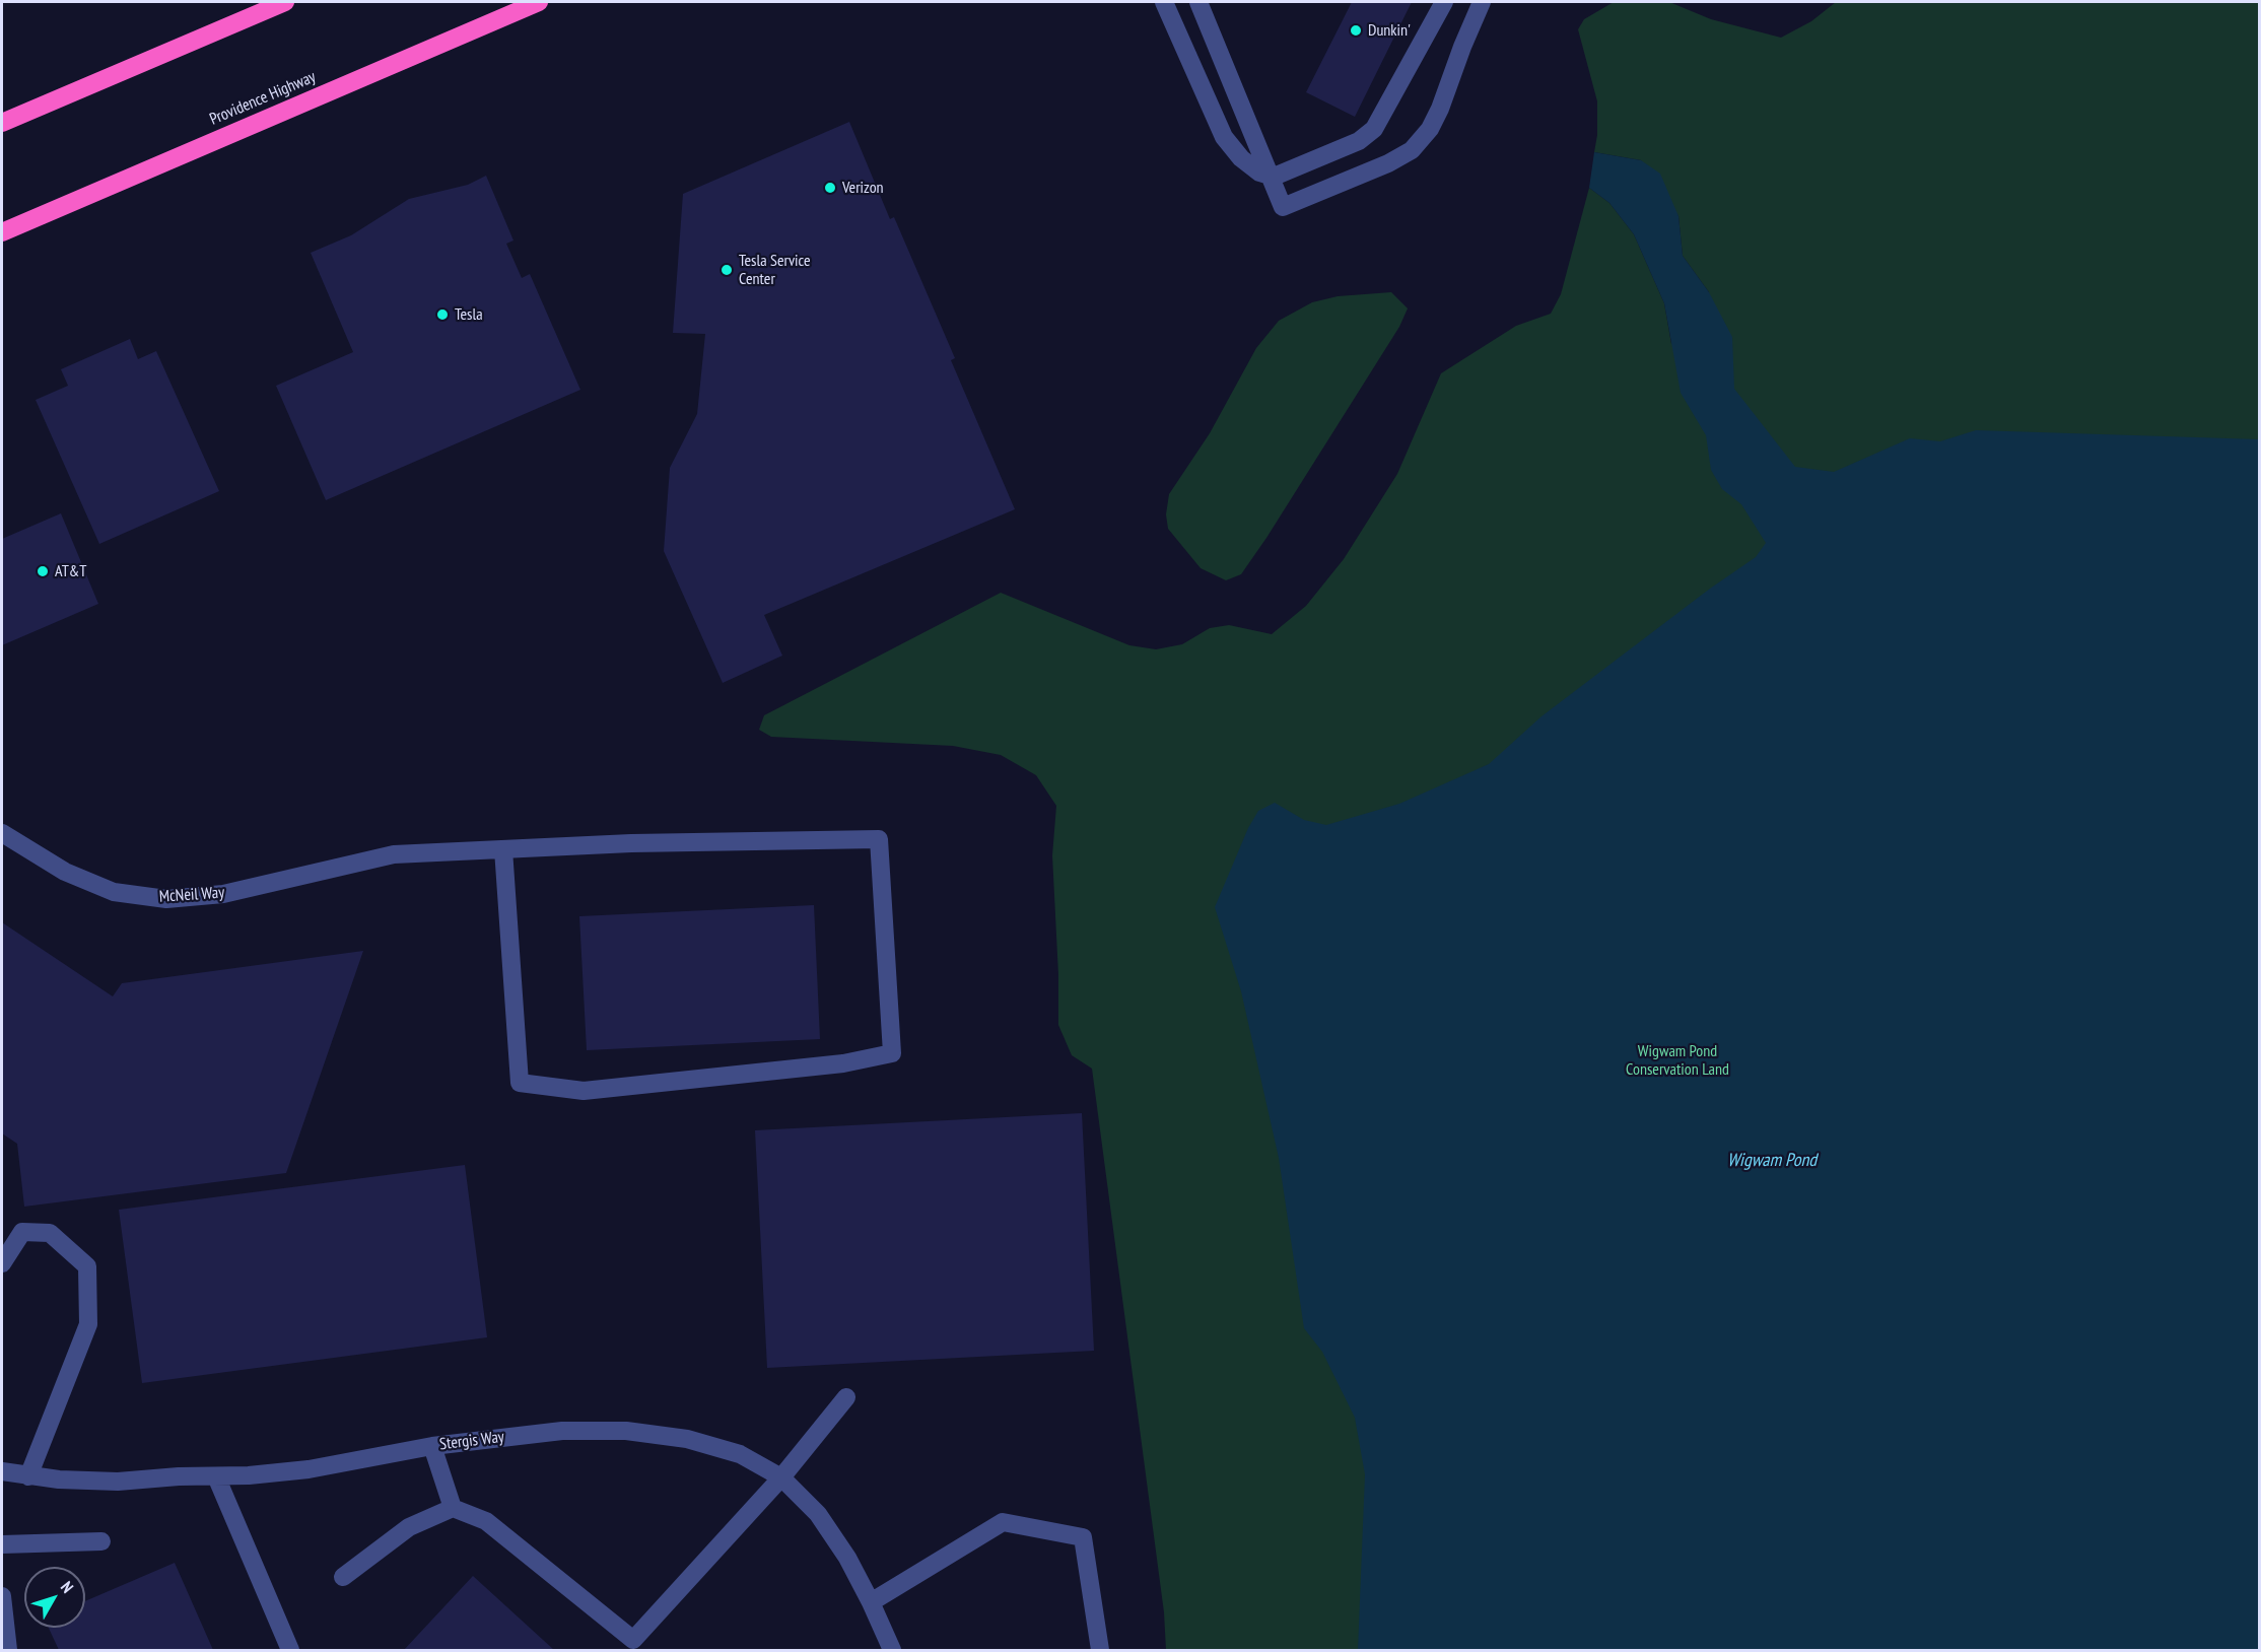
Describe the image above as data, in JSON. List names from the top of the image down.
{
  "streets": {
    "highway": ["Providence Highway"],
    "street": ["McNeil Way", "Stergis Way"]
  },
  "water": ["Wigwam Pond"],
  "parks": ["Wigwam Pond Conservation Land"],
  "places": [
    "Dunkin'",
    "Verizon",
    "Tesla Service Center",
    "Tesla",
    "AT&T"
  ],
  "north": "top right"
}
